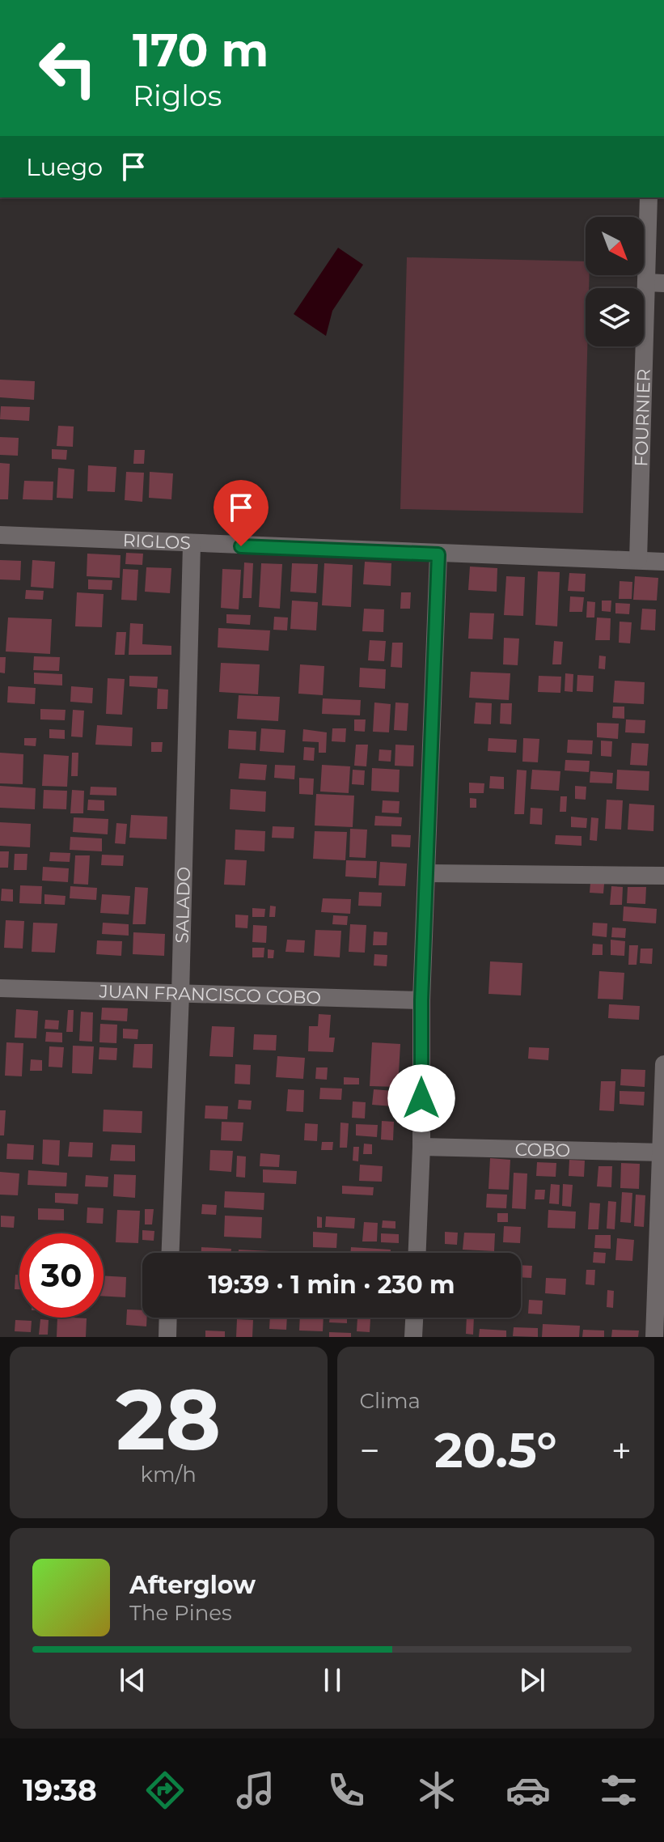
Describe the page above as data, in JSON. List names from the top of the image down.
{
  "streets": {
    "street": [
      "FOURNIER",
      "RIGLOS",
      "SALADO",
      "JUAN FRANCISCO COBO",
      "COBO"
    ]
  },
  "crossings": [
    ["FOURNIER", "RIGLOS"],
    ["RIGLOS", "SALADO"],
    ["SALADO", "JUAN FRANCISCO COBO"]
  ],
  "north": "bottom right",
  "page": {
    "turn": ["170 m", "Riglos"],
    "then": "Luego",
    "limit": "30",
    "trip": "19:39 · 1 min · 230 m",
    "tile": [
      ["28", "km/h"],
      "Clima"
    ],
    "heat": ["−", "20.5°", "+"],
    "song": ["Afterglow", "The Pines"],
    "tabs": "19:38"
  }
}
